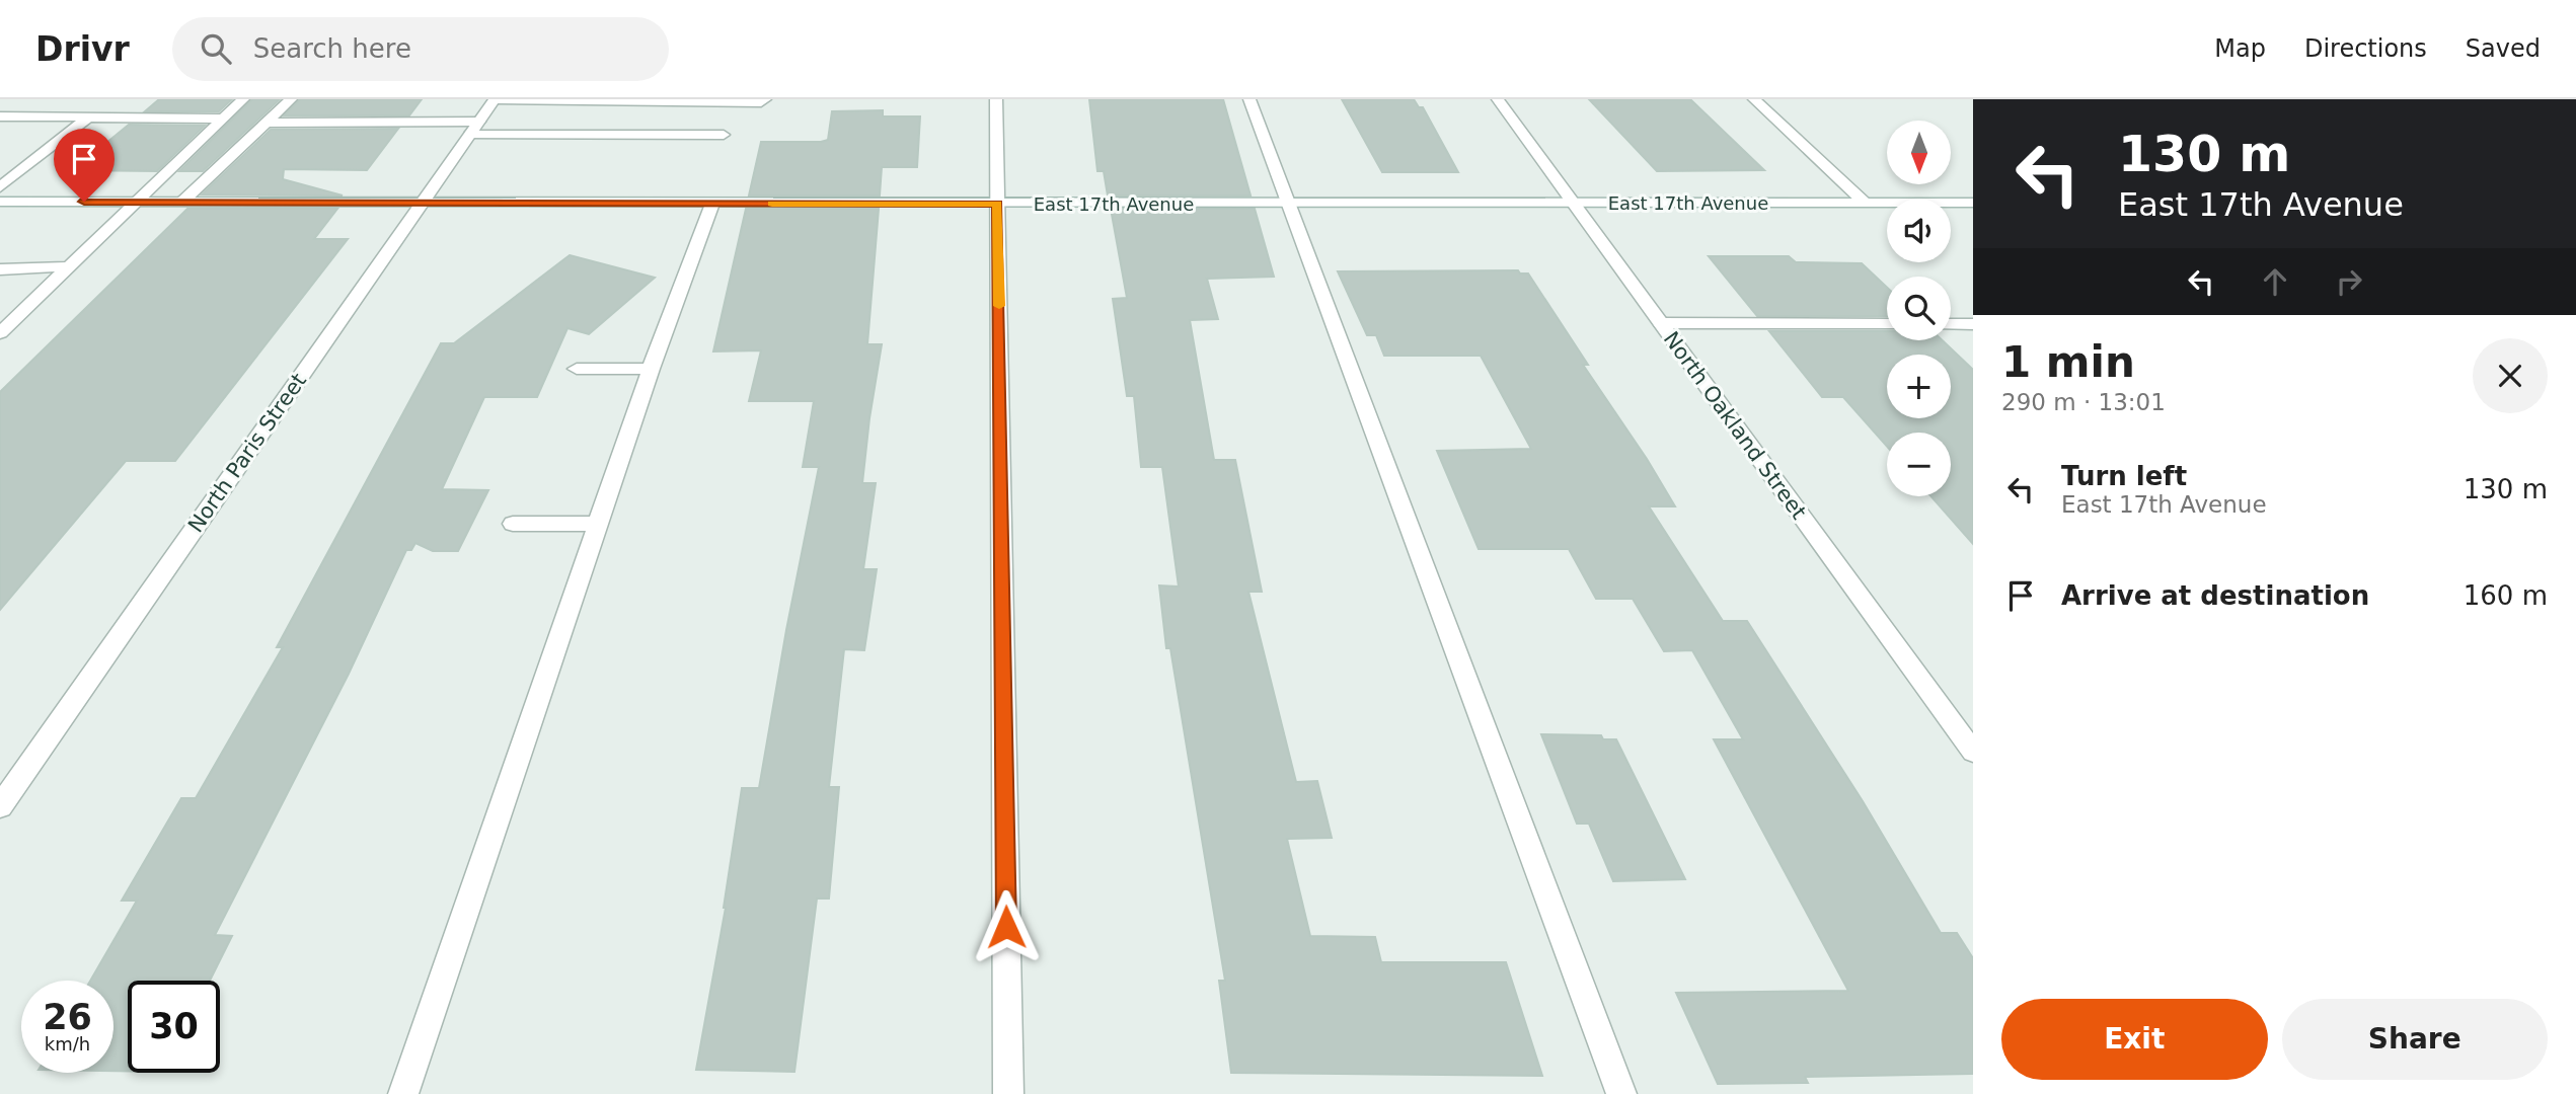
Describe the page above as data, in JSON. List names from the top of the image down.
{
  "streets": {
    "street": ["East 17th Avenue", "North Oakland Street", "North Paris Street"]
  },
  "crossings": [
    ["East 17th Avenue", "North Oakland Street"],
    ["East 17th Avenue", "North Paris Street"]
  ],
  "north": "bottom",
  "page": {
    "header": "Drivr",
    "search": "Search here",
    "nav": ["Map", "Directions", "Saved"],
    "turn": ["130 m", "East 17th Avenue"],
    "map_buttons": ["+", "−"],
    "heading": ["1 min", "290 m · 13:01"],
    "list": [
      {
        "name": "Turn left",
        "note": "East 17th Avenue",
        "value": "130 m"
      },
      {
        "name": "Arrive at destination",
        "value": "160 m"
      }
    ],
    "speed": "26 km/h",
    "limit": "30",
    "buttons": ["Exit", "Share"]
  }
}
